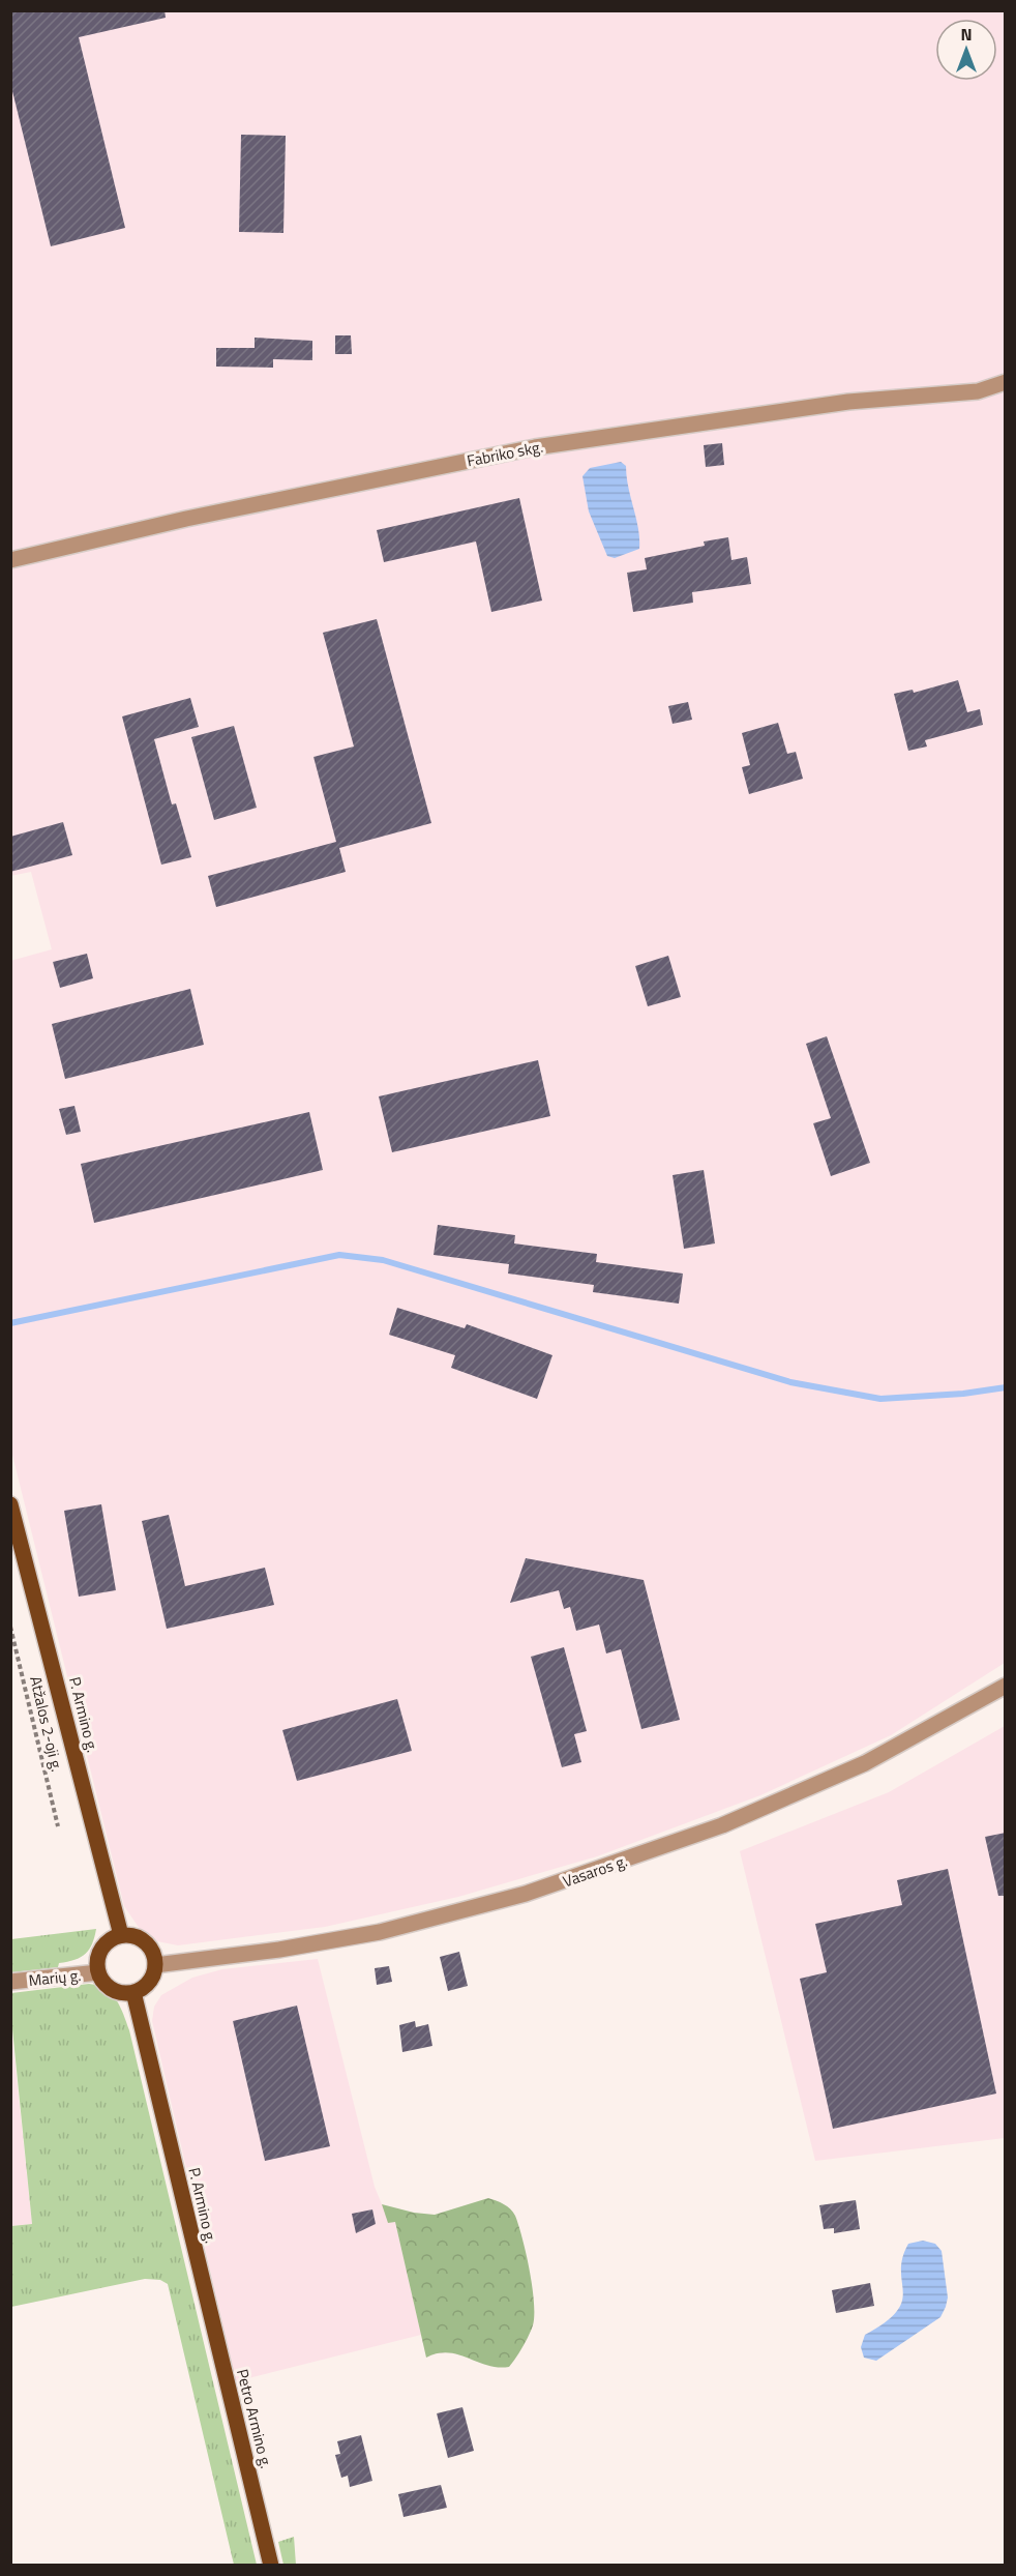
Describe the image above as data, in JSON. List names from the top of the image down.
{
  "streets": {
    "main road": ["P. Armino g.", "Petro Armino g."],
    "street": ["Fabriko skg.", "Vasaros g.", "Marių g."],
    "path": ["Atžalos 2-oji g."]
  },
  "crossings": [
    ["P. Armino g.", "Vasaros g."],
    ["P. Armino g.", "Marių g."],
    ["P. Armino g.", "Petro Armino g."],
    ["Vasaros g.", "Marių g."]
  ],
  "north": "top"
}
